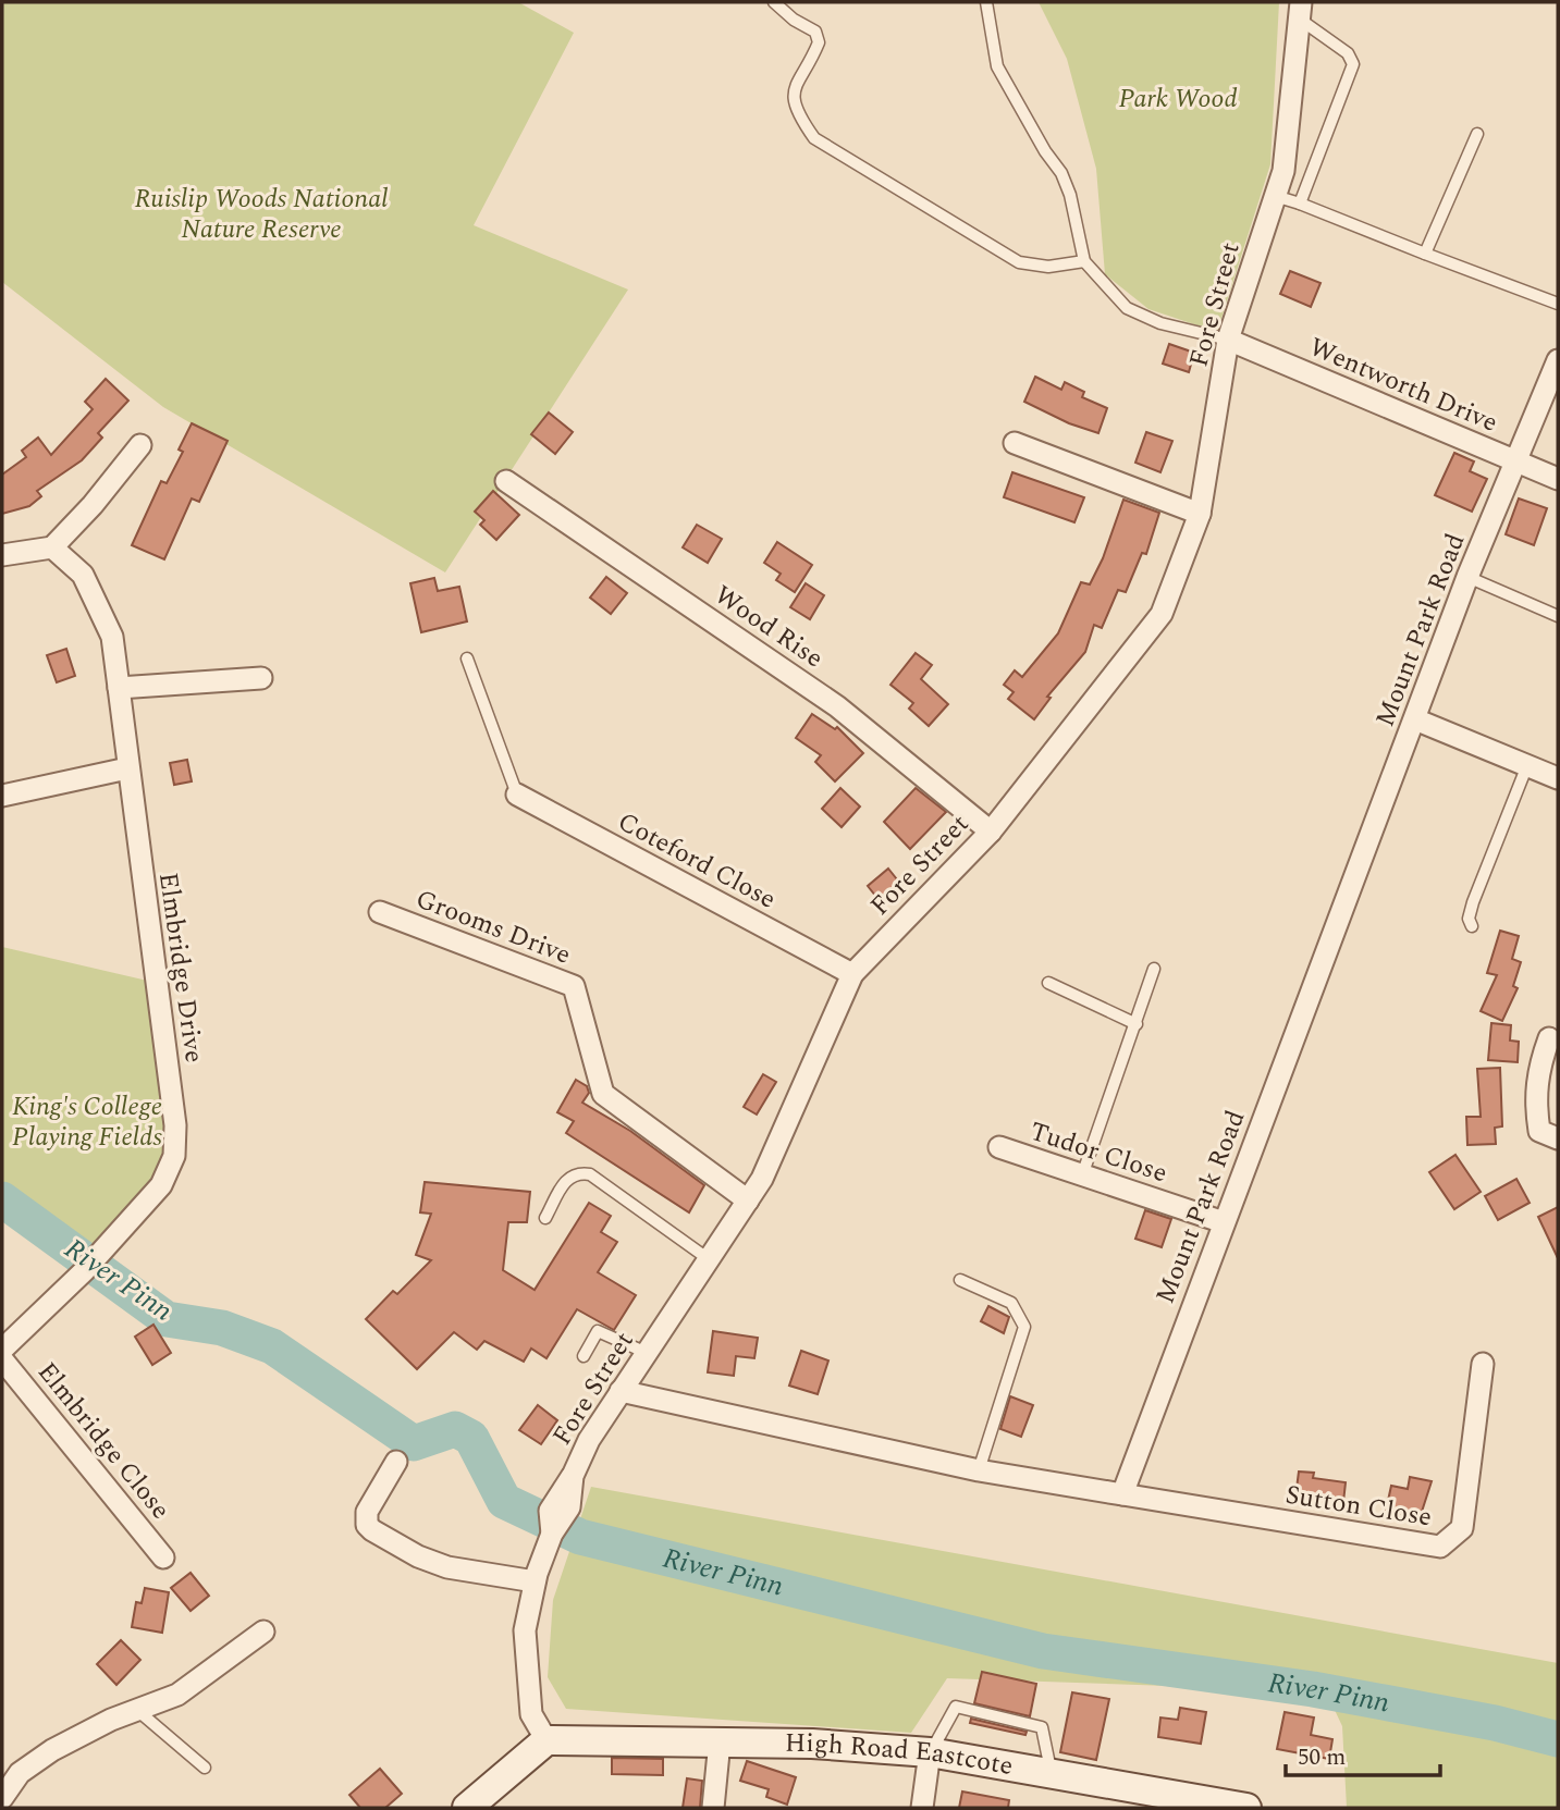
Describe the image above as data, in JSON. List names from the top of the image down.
{
  "streets": {
    "main road": ["High Road Eastcote"],
    "street": [
      "Fore Street",
      "Wentworth Drive",
      "Wood Rise",
      "Mount Park Road",
      "Coteford Close",
      "Grooms Drive",
      "Elmbridge Drive",
      "Tudor Close",
      "Elmbridge Close",
      "Sutton Close"
    ]
  },
  "crossings": [
    ["Fore Street", "Wentworth Drive"],
    ["Fore Street", "Wood Rise"],
    ["Fore Street", "Coteford Close"],
    ["Fore Street", "Grooms Drive"],
    ["Fore Street", "High Road Eastcote"],
    ["Wentworth Drive", "Mount Park Road"],
    ["Mount Park Road", "Tudor Close"],
    ["Mount Park Road", "Sutton Close"]
  ],
  "water": ["River Pinn"],
  "parks": ["Park Wood", "Ruislip Woods National Nature Reserve", "King's College Playing Fields"],
  "scale_bar": "50 m"
}
